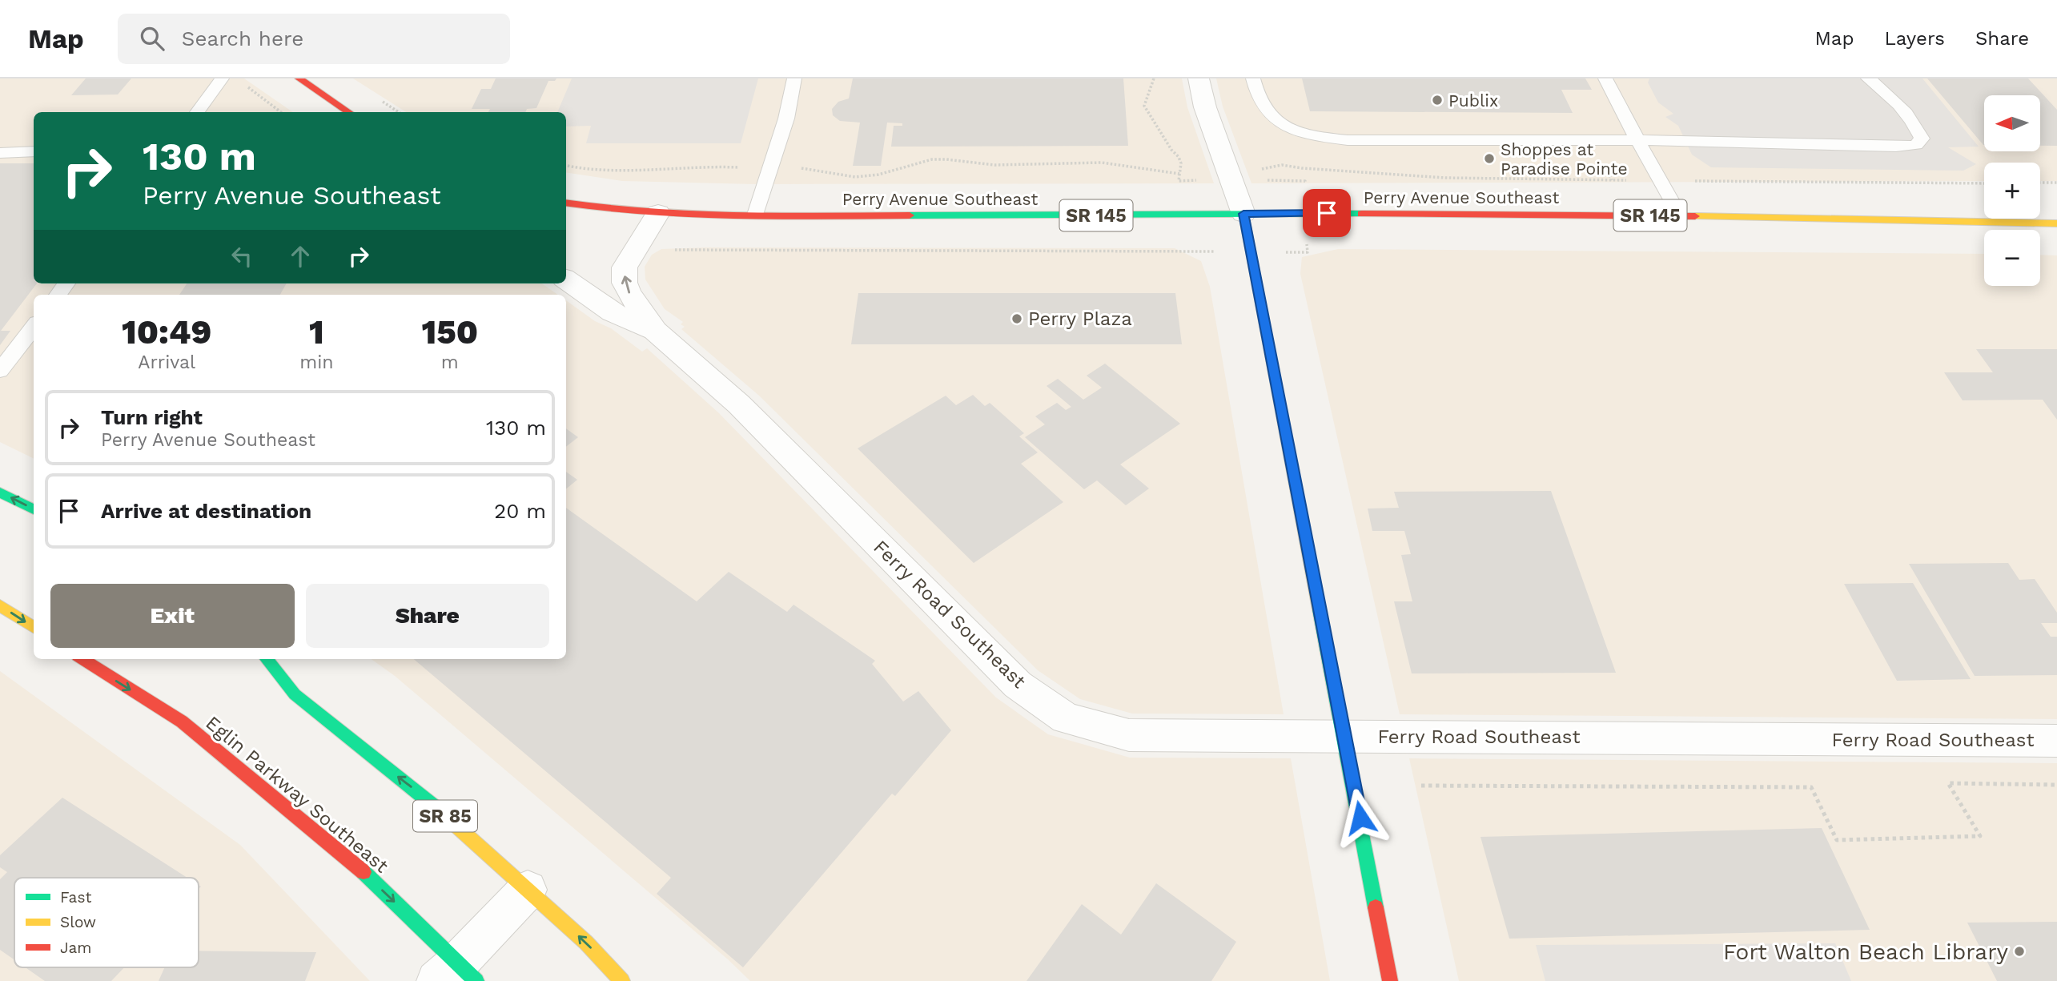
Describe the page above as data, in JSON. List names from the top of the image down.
{
  "streets": {
    "main road": [
      "Perry Avenue Southeast",
      "SR 145",
      "Eglin Parkway Southeast",
      "SR 85"
    ],
    "street": ["Ferry Road Southeast"]
  },
  "crossings": [
    ["Perry Avenue Southeast", "Ferry Road Southeast"]
  ],
  "places": [
    "Publix",
    "Shoppes at Paradise Pointe",
    "Perry Plaza",
    "Fort Walton Beach Library"
  ],
  "legend": ["Fast", "Slow", "Jam"],
  "north": "left",
  "page": {
    "header": "Map",
    "search": "Search here",
    "nav": ["Map", "Layers", "Share"],
    "map_buttons": ["+", "−"],
    "turn": ["130 m", "Perry Avenue Southeast"],
    "eta": [
      "10:49",
      "Arrival",
      "1",
      "min",
      "150",
      "m"
    ],
    "list": [
      {
        "name": "Turn right",
        "note": "Perry Avenue Southeast",
        "value": "130 m"
      },
      {
        "name": "Arrive at destination",
        "value": "20 m"
      }
    ],
    "buttons": ["Exit", "Share"]
  }
}
